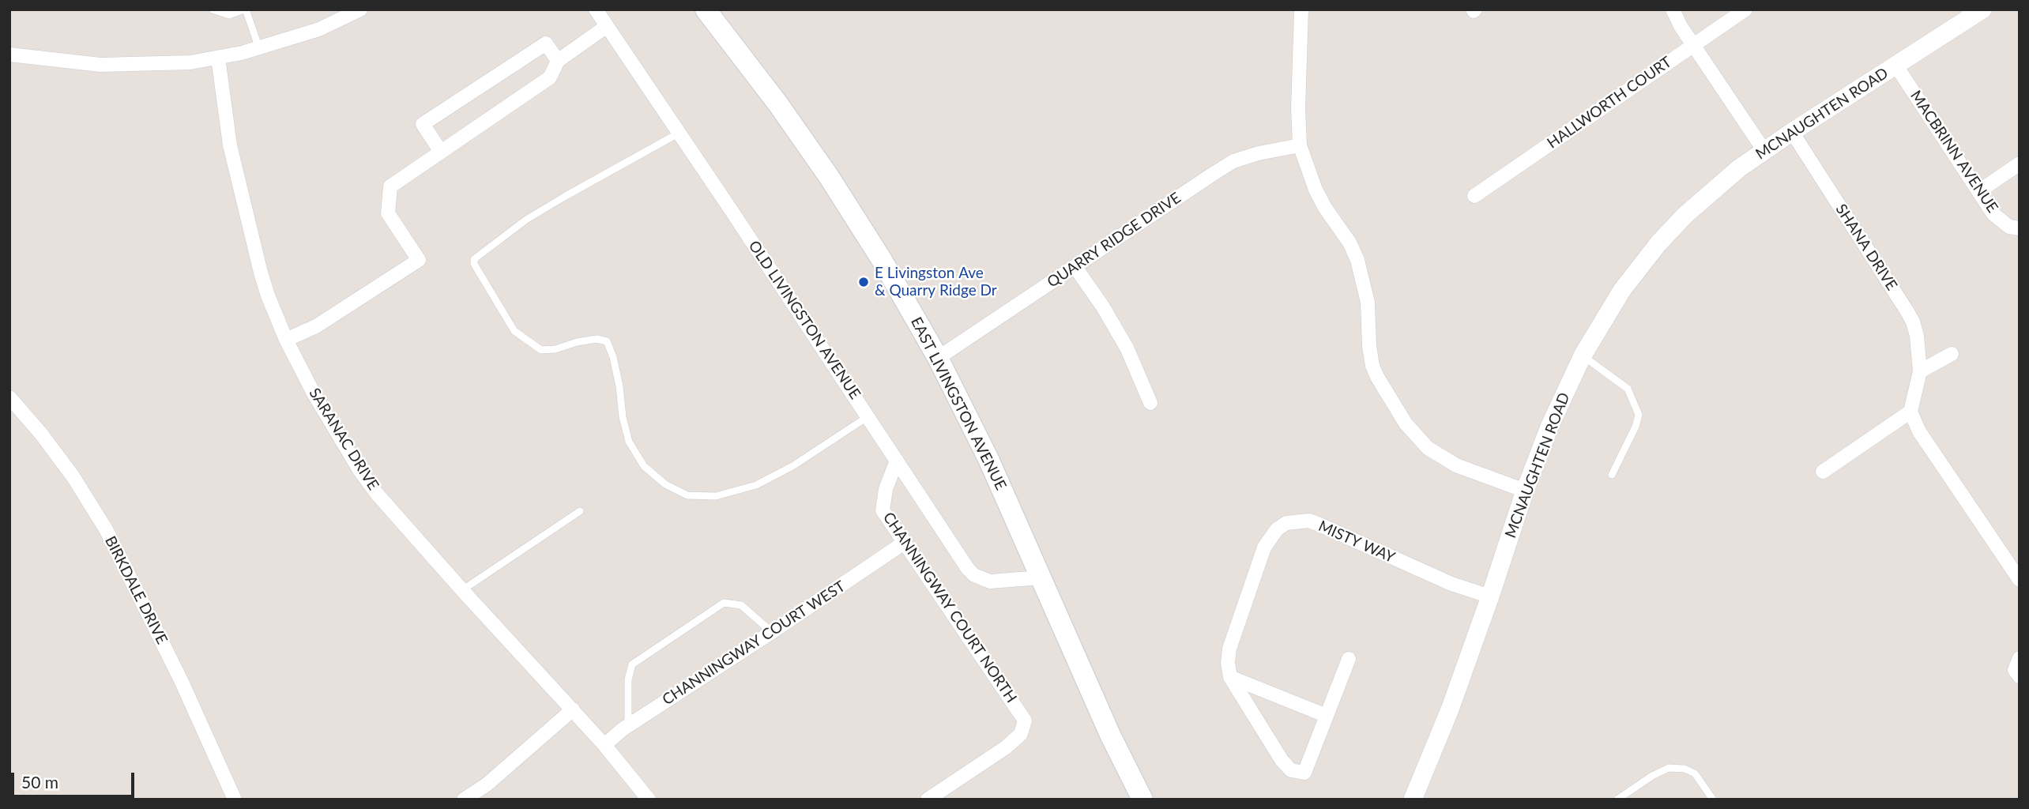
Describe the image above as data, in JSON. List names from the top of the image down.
{
  "streets": {
    "main road": ["EAST LIVINGSTON AVENUE"],
    "street": [
      "HALLWORTH COURT",
      "MCNAUGHTEN ROAD",
      "MACBRINN AVENUE",
      "QUARRY RIDGE DRIVE",
      "SHANA DRIVE",
      "OLD LIVINGSTON AVENUE",
      "SARANAC DRIVE",
      "MISTY WAY",
      "BIRKDALE DRIVE",
      "CHANNINGWAY COURT NORTH",
      "CHANNINGWAY COURT WEST"
    ]
  },
  "crossings": [
    ["MCNAUGHTEN ROAD", "MACBRINN AVENUE"],
    ["MCNAUGHTEN ROAD", "SHANA DRIVE"],
    ["MCNAUGHTEN ROAD", "MISTY WAY"],
    ["QUARRY RIDGE DRIVE", "EAST LIVINGSTON AVENUE"],
    ["OLD LIVINGSTON AVENUE", "EAST LIVINGSTON AVENUE"],
    ["OLD LIVINGSTON AVENUE", "CHANNINGWAY COURT NORTH"],
    ["SARANAC DRIVE", "CHANNINGWAY COURT WEST"],
    ["CHANNINGWAY COURT NORTH", "CHANNINGWAY COURT WEST"]
  ],
  "places": ["E Livingston Ave & Quarry Ridge Dr"],
  "scale_bar": "50 m"
}
